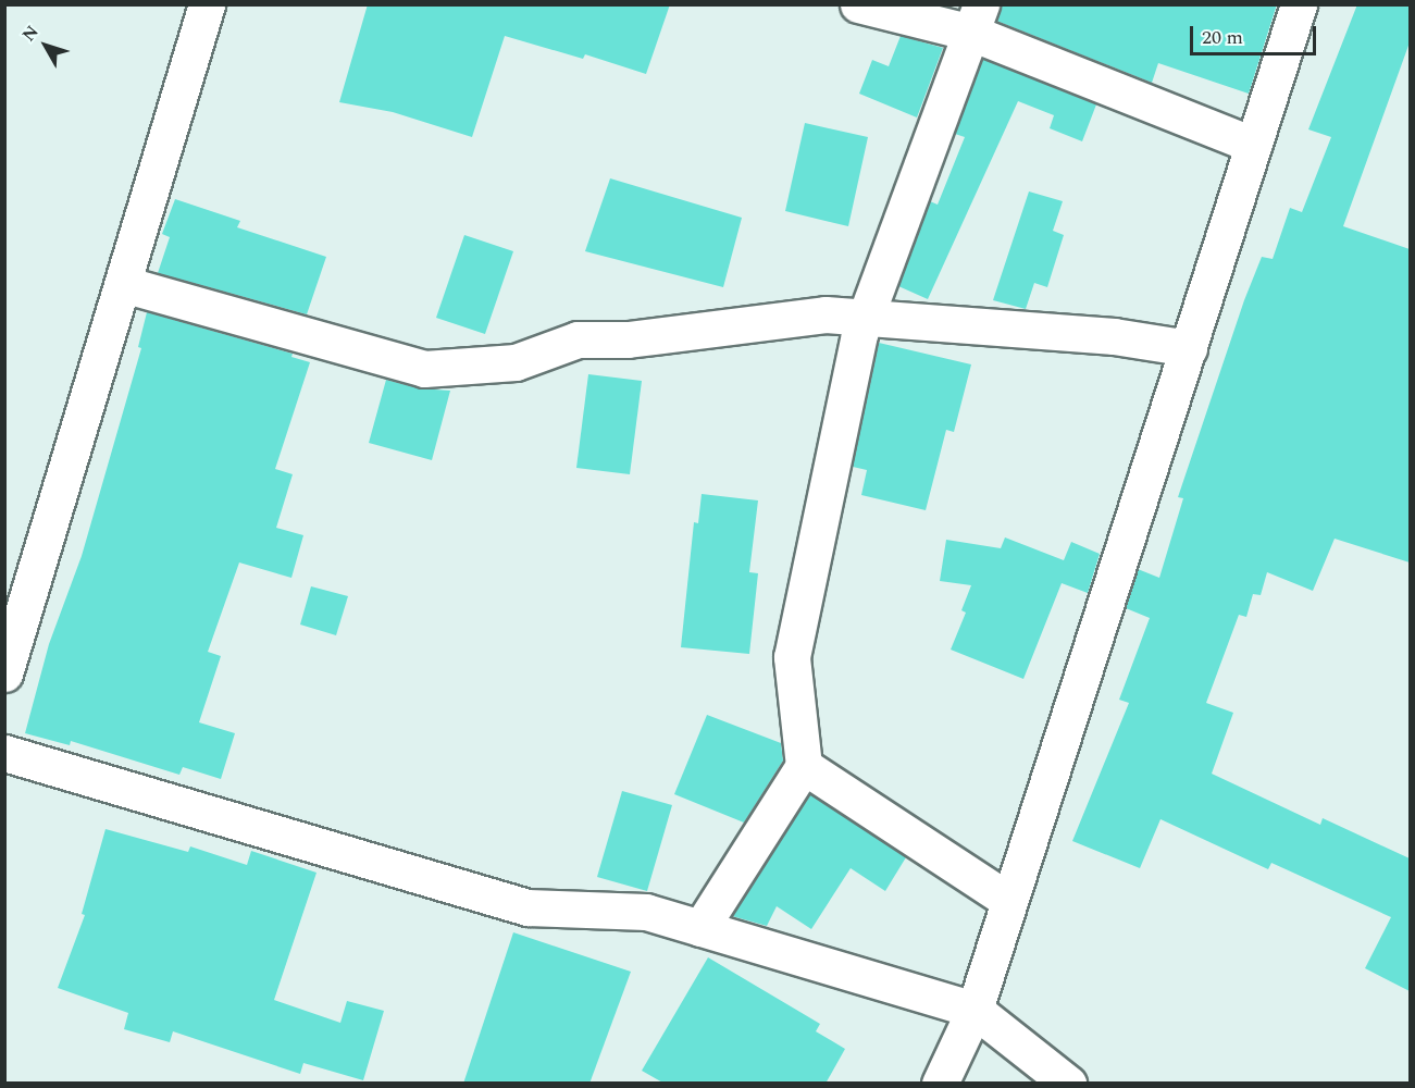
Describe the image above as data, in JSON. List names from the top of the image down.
{
  "scale_bar": "20 m",
  "north": "top left"
}
